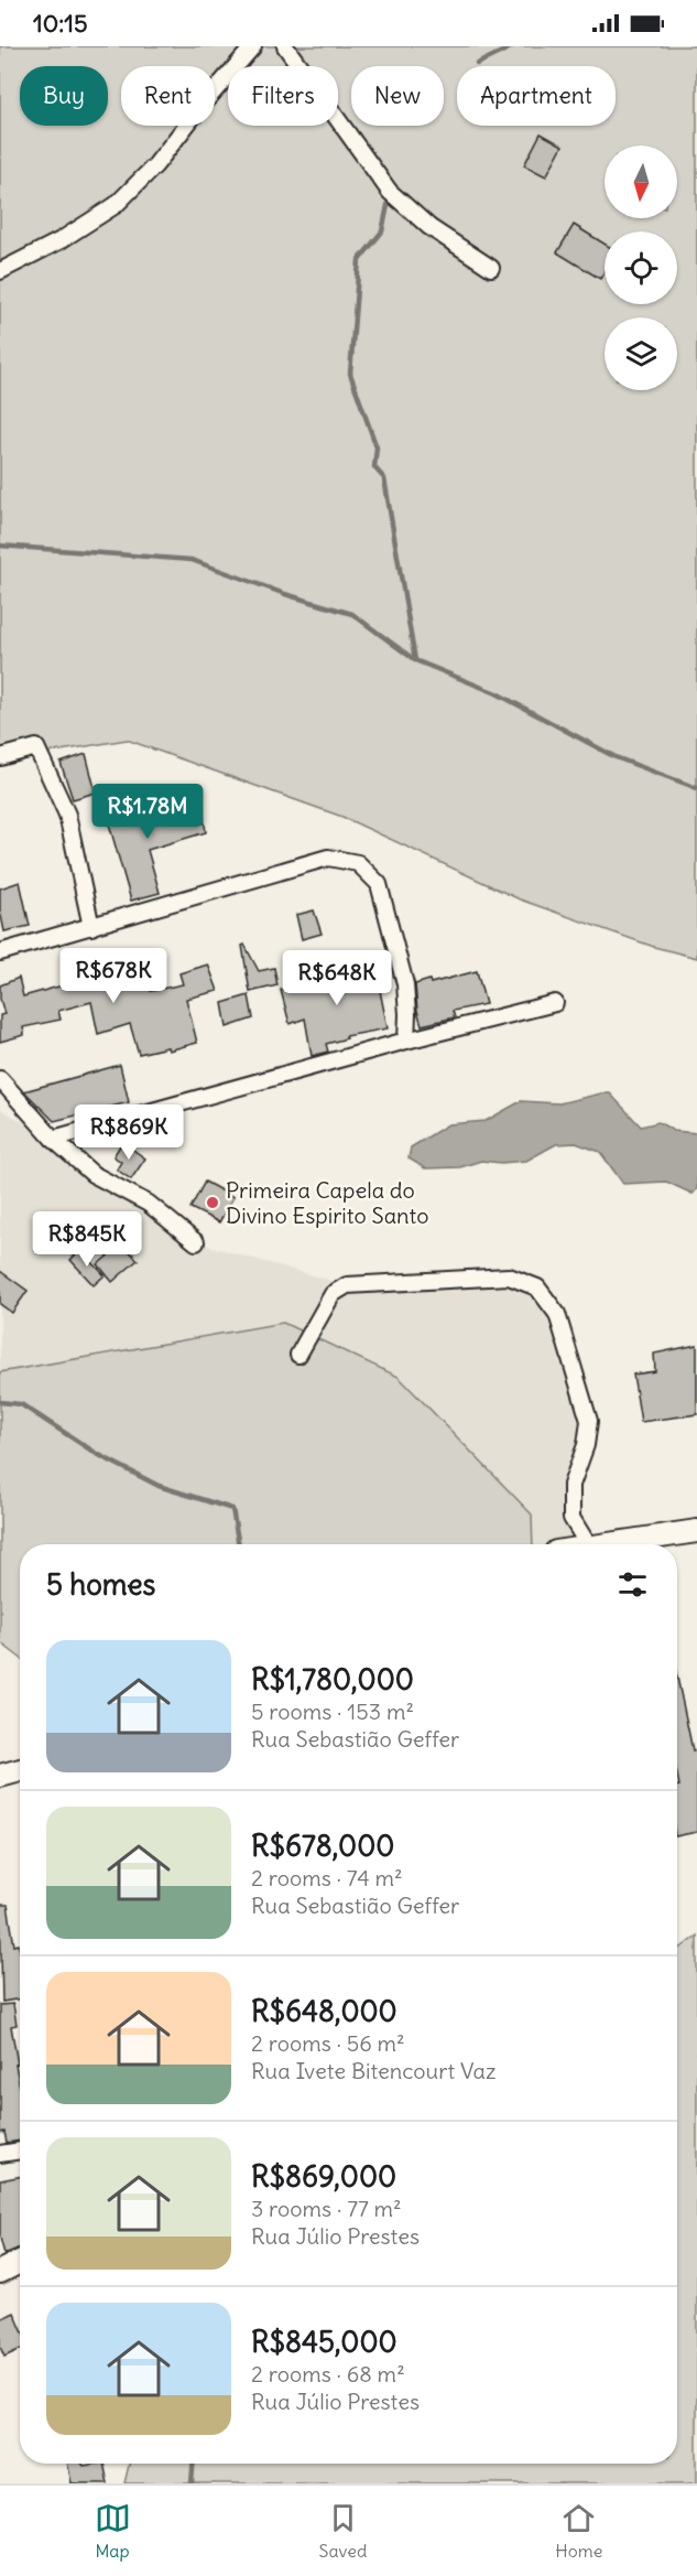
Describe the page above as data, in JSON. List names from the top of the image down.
{
  "places": ["Primeira Capela do Divino Espirito Santo"],
  "north": "bottom",
  "page": {
    "status": "10:15",
    "chip": [
      "Buy",
      "Rent",
      "Filters",
      "New",
      "Apartment"
    ],
    "price": [
      "R$1.78M",
      "R$678K",
      "R$648K",
      "R$869K",
      "R$845K"
    ],
    "heading": "5 homes",
    "list": [
      {
        "name": "R$1,780,000",
        "note": "5 rooms · 153 m² · Rua Sebastião Geffer"
      },
      {
        "name": "R$678,000",
        "note": "2 rooms · 74 m² · Rua Sebastião Geffer"
      },
      {
        "name": "R$648,000",
        "note": "2 rooms · 56 m² · Rua Ivete Bitencourt Vaz"
      },
      {
        "name": "R$869,000",
        "note": "3 rooms · 77 m² · Rua Júlio Prestes"
      },
      {
        "name": "R$845,000",
        "note": "2 rooms · 68 m² · Rua Júlio Prestes"
      }
    ],
    "tabs": ["Map", "Saved", "Home"]
  }
}
